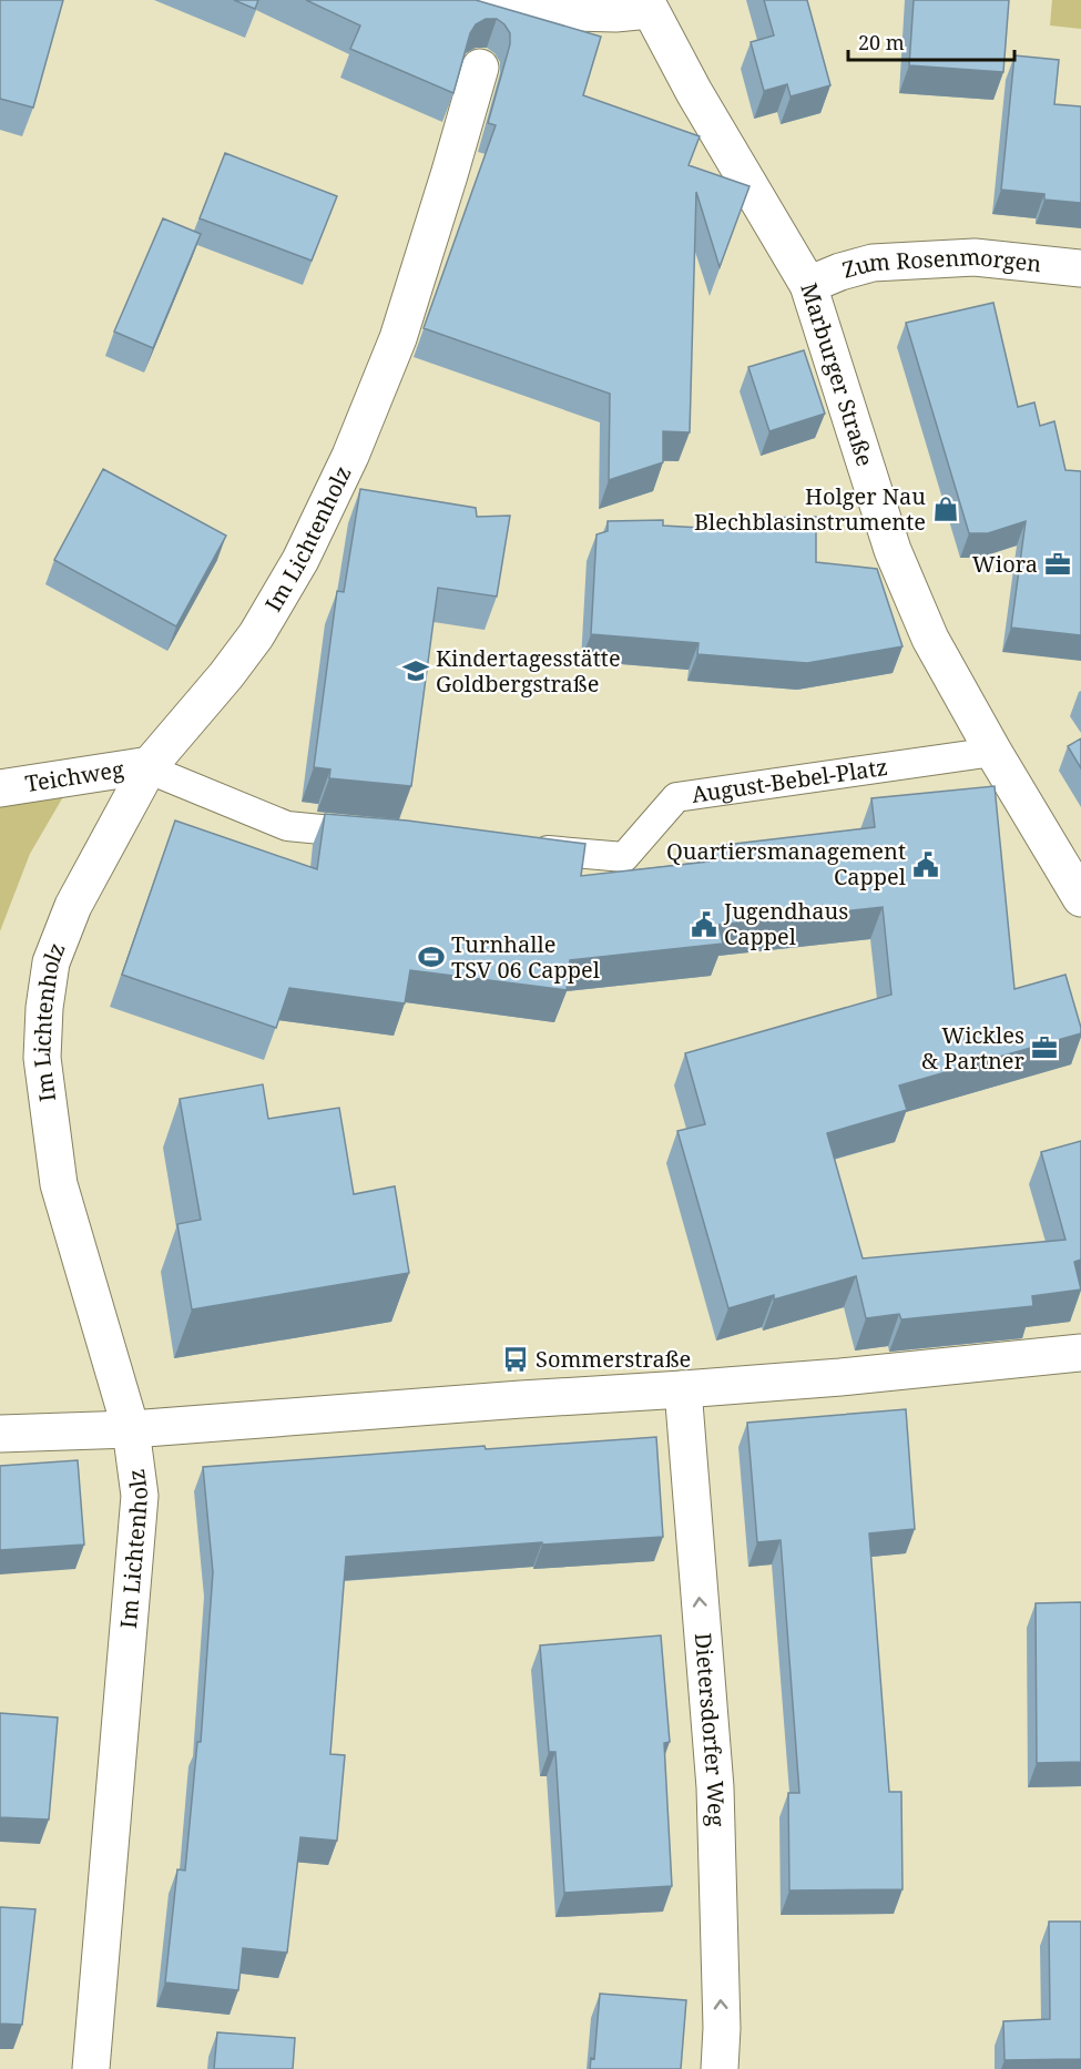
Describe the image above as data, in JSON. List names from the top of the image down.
{
  "streets": {
    "street": [
      "Zum Rosenmorgen",
      "Marburger Straße",
      "Im Lichtenholz",
      "Teichweg",
      "Dietersdorfer Weg"
    ],
    "lane": ["August-Bebel-Platz"]
  },
  "crossings": [
    ["Zum Rosenmorgen", "Marburger Straße"],
    ["Marburger Straße", "August-Bebel-Platz"],
    ["Im Lichtenholz", "Teichweg"]
  ],
  "one_way": ["Dietersdorfer Weg"],
  "places": {
    "shop": ["Holger Nau Blechblasinstrumente"],
    "office": ["Wiora", "Wickles & Partner"],
    "school or university": ["Kindertagesstätte Goldbergstraße"],
    "public building": ["Quartiersmanagement Cappel", "Jugendhaus Cappel"],
    "sports": ["Turnhalle TSV 06 Cappel"],
    "bus stop": ["Sommerstraße"]
  },
  "scale_bar": "20 m"
}
